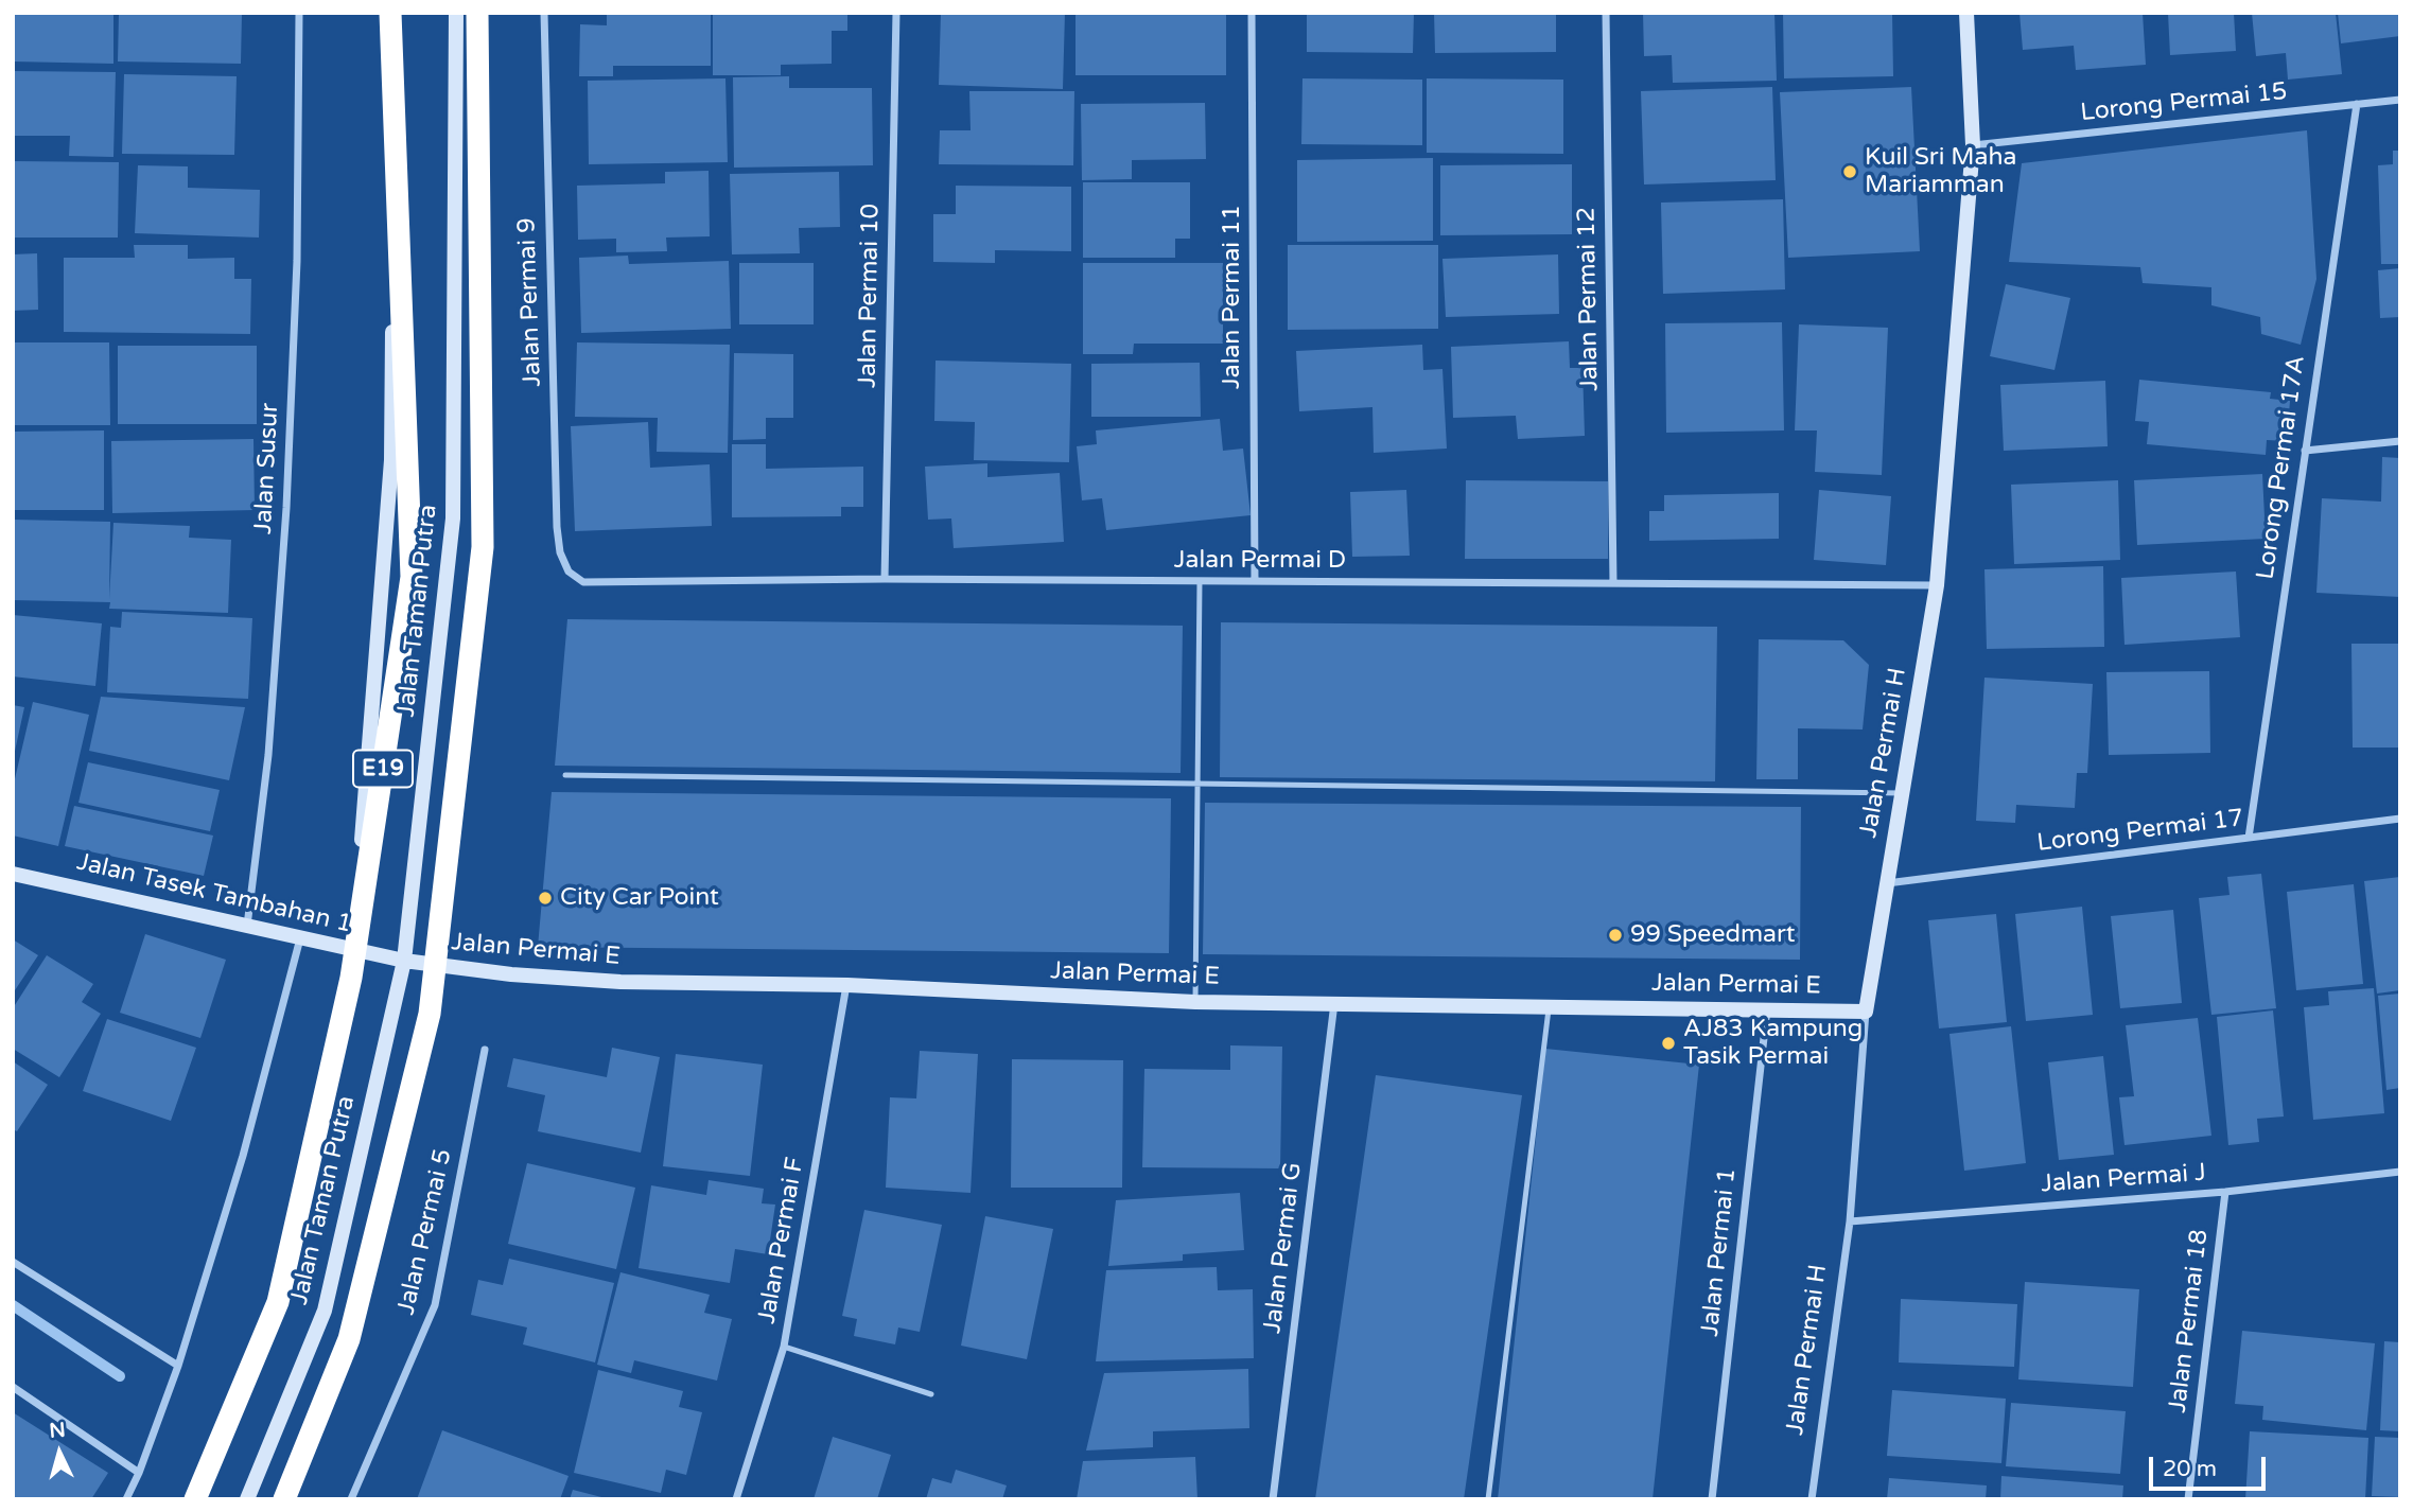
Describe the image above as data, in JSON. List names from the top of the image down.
{
  "streets": {
    "highway": ["E19"],
    "street": [
      "Lorong Permai 15",
      "Jalan Permai 10",
      "Jalan Permai 11",
      "Jalan Permai 12",
      "Jalan Permai 9",
      "Lorong Permai 17A",
      "Jalan Susur",
      "Jalan Permai D",
      "Jalan Taman Putra",
      "Jalan Permai H",
      "Lorong Permai 17",
      "Jalan Tasek Tambahan 1",
      "Jalan Permai E",
      "Jalan Permai J",
      "Jalan Permai 5",
      "Jalan Permai F",
      "Jalan Permai G",
      "Jalan Permai 1",
      "Jalan Permai 18"
    ]
  },
  "crossings": [
    ["Lorong Permai 15", "Lorong Permai 17A"],
    ["Lorong Permai 15", "Jalan Permai H"],
    ["Jalan Permai 10", "Jalan Permai D"],
    ["Jalan Permai 11", "Jalan Permai D"],
    ["Jalan Permai 12", "Jalan Permai D"],
    ["Jalan Permai 9", "Jalan Permai D"],
    ["Lorong Permai 17A", "Lorong Permai 17"],
    ["Jalan Susur", "Jalan Tasek Tambahan 1"],
    ["Jalan Permai D", "Jalan Permai H"],
    ["Jalan Taman Putra", "E19"],
    ["Jalan Taman Putra", "Jalan Tasek Tambahan 1"],
    ["Jalan Taman Putra", "Jalan Permai E"],
    ["Jalan Permai H", "Lorong Permai 17"],
    ["Jalan Permai H", "Jalan Permai E"],
    ["Jalan Permai H", "Jalan Permai J"],
    ["Jalan Tasek Tambahan 1", "Jalan Permai E"],
    ["Jalan Permai E", "Jalan Permai F"],
    ["Jalan Permai E", "Jalan Permai G"],
    ["Jalan Permai E", "Jalan Permai 1"],
    ["Jalan Permai J", "Jalan Permai 18"]
  ],
  "places": [
    "Kuil Sri Maha Mariamman",
    "City Car Point",
    "99 Speedmart",
    "AJ83 Kampung Tasik Permai"
  ],
  "scale_bar": "20 m",
  "north": "top"
}
